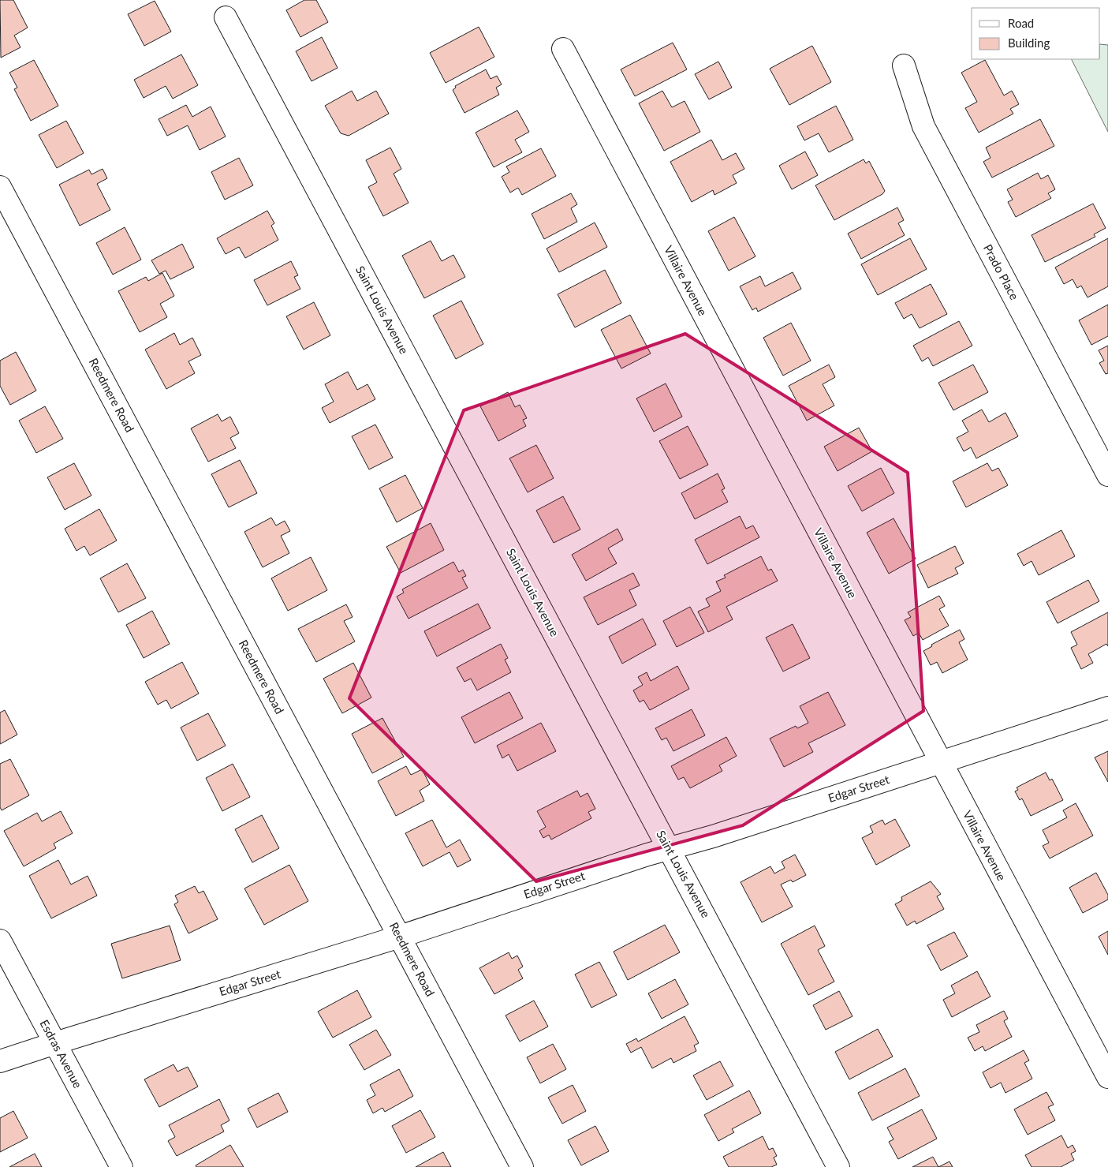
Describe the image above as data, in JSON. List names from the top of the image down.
{
  "streets": {
    "street": [
      "Prado Place",
      "Villaire Avenue",
      "Saint Louis Avenue",
      "Reedmere Road",
      "Edgar Street",
      "Esdras Avenue"
    ]
  },
  "crossings": [
    ["Villaire Avenue", "Edgar Street"],
    ["Saint Louis Avenue", "Edgar Street"],
    ["Reedmere Road", "Edgar Street"],
    ["Edgar Street", "Esdras Avenue"]
  ],
  "legend": ["Road", "Building"]
}
